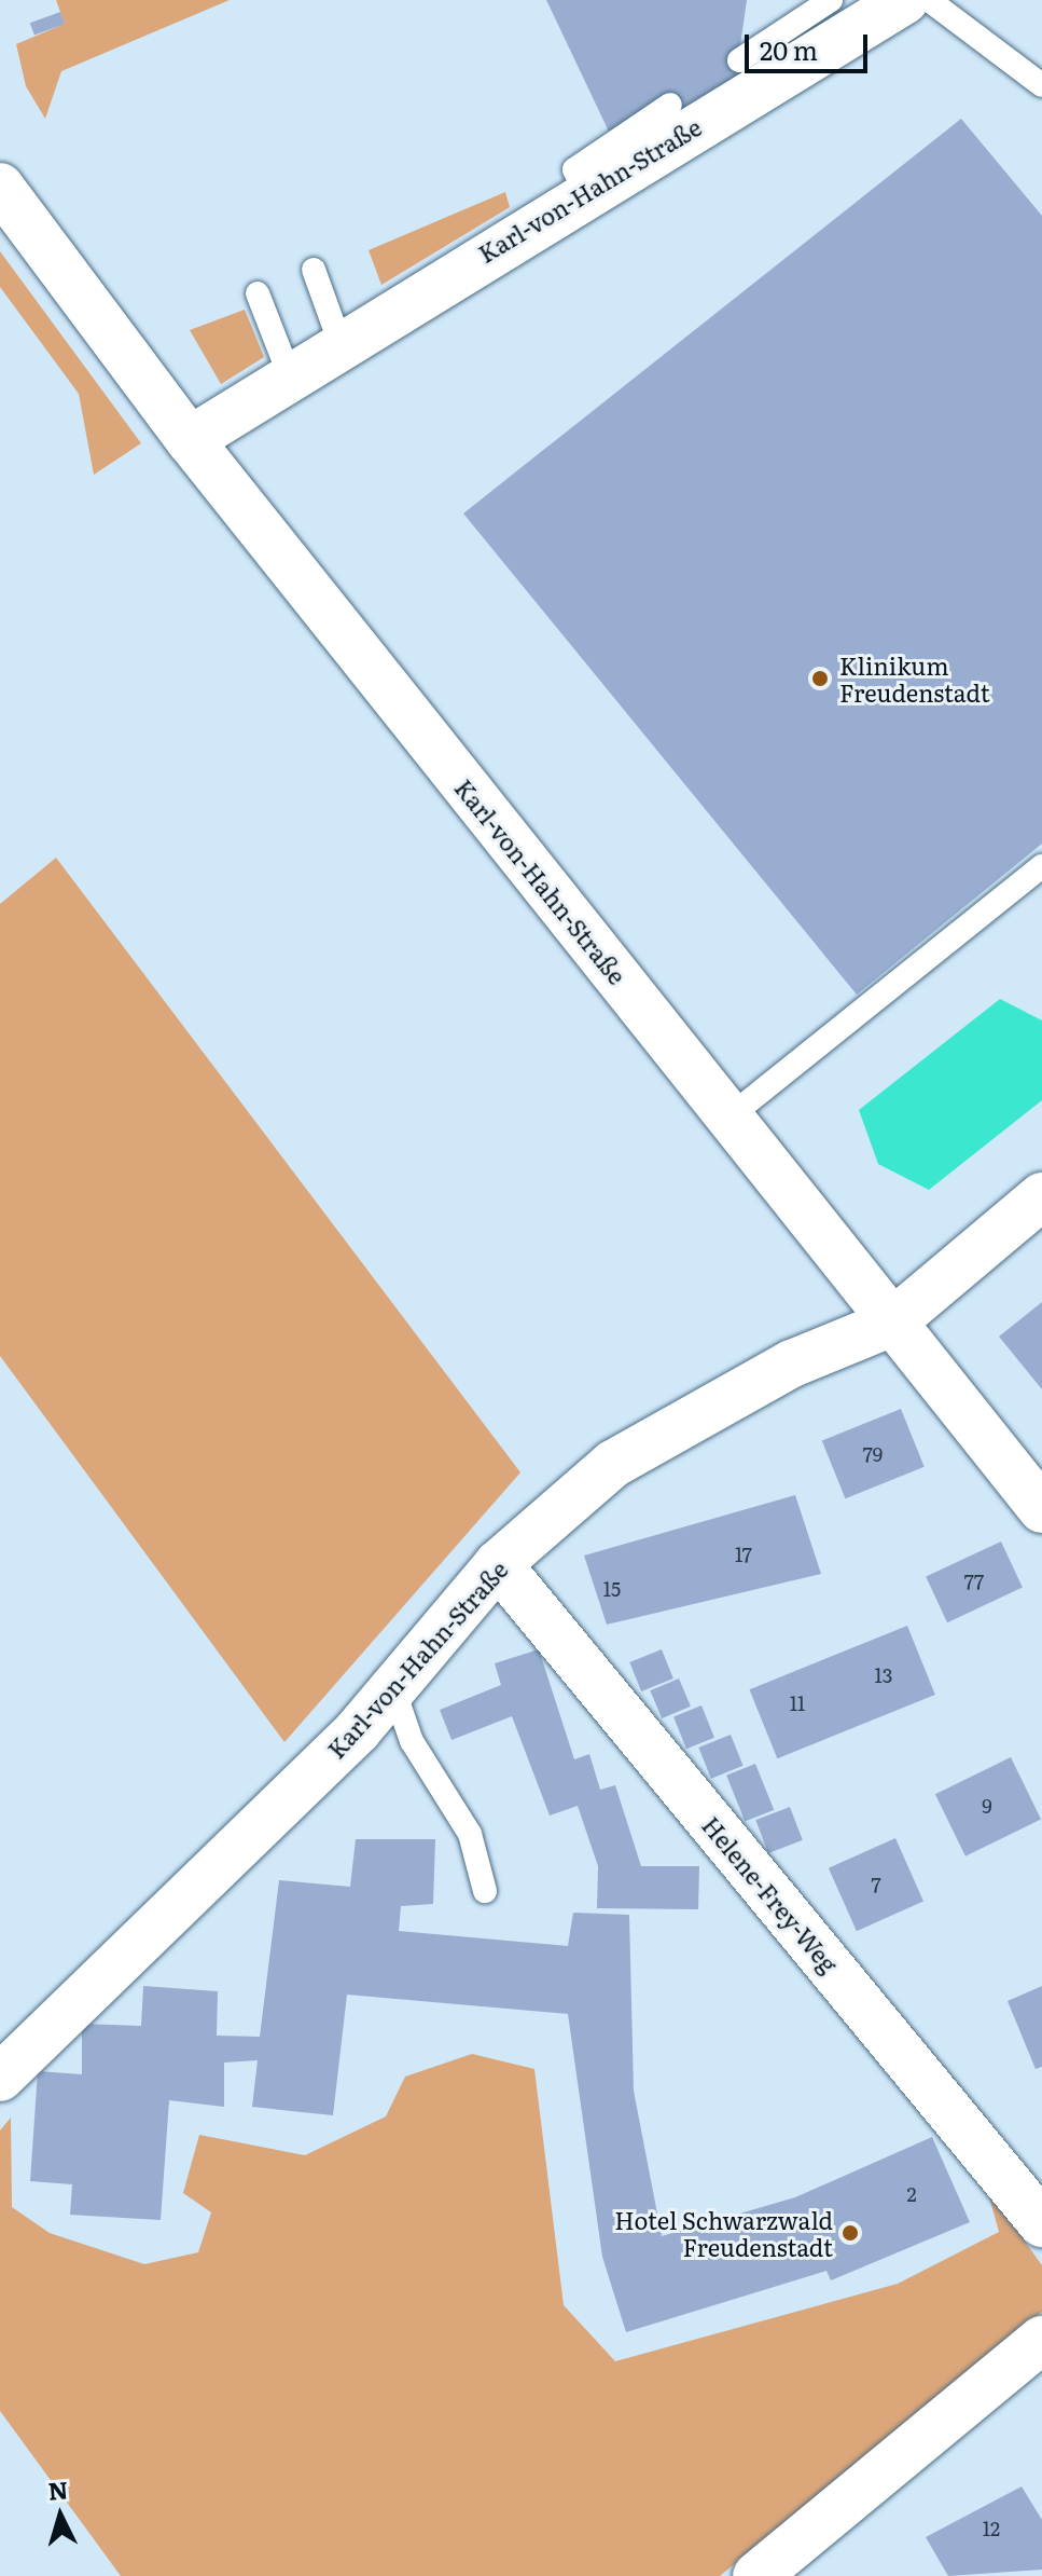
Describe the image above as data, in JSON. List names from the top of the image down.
{
  "streets": {
    "street": ["Karl-von-Hahn-Straße", "Helene-Frey-Weg"]
  },
  "crossings": [
    ["Karl-von-Hahn-Straße", "Helene-Frey-Weg"]
  ],
  "places": ["Klinikum Freudenstadt", "Hotel Schwarzwald Freudenstadt"],
  "house_numbers": [
    "79",
    "17",
    "77",
    "15",
    "13",
    "11",
    "9",
    "7",
    "2",
    "12"
  ],
  "scale_bar": "20 m",
  "north": "top"
}
